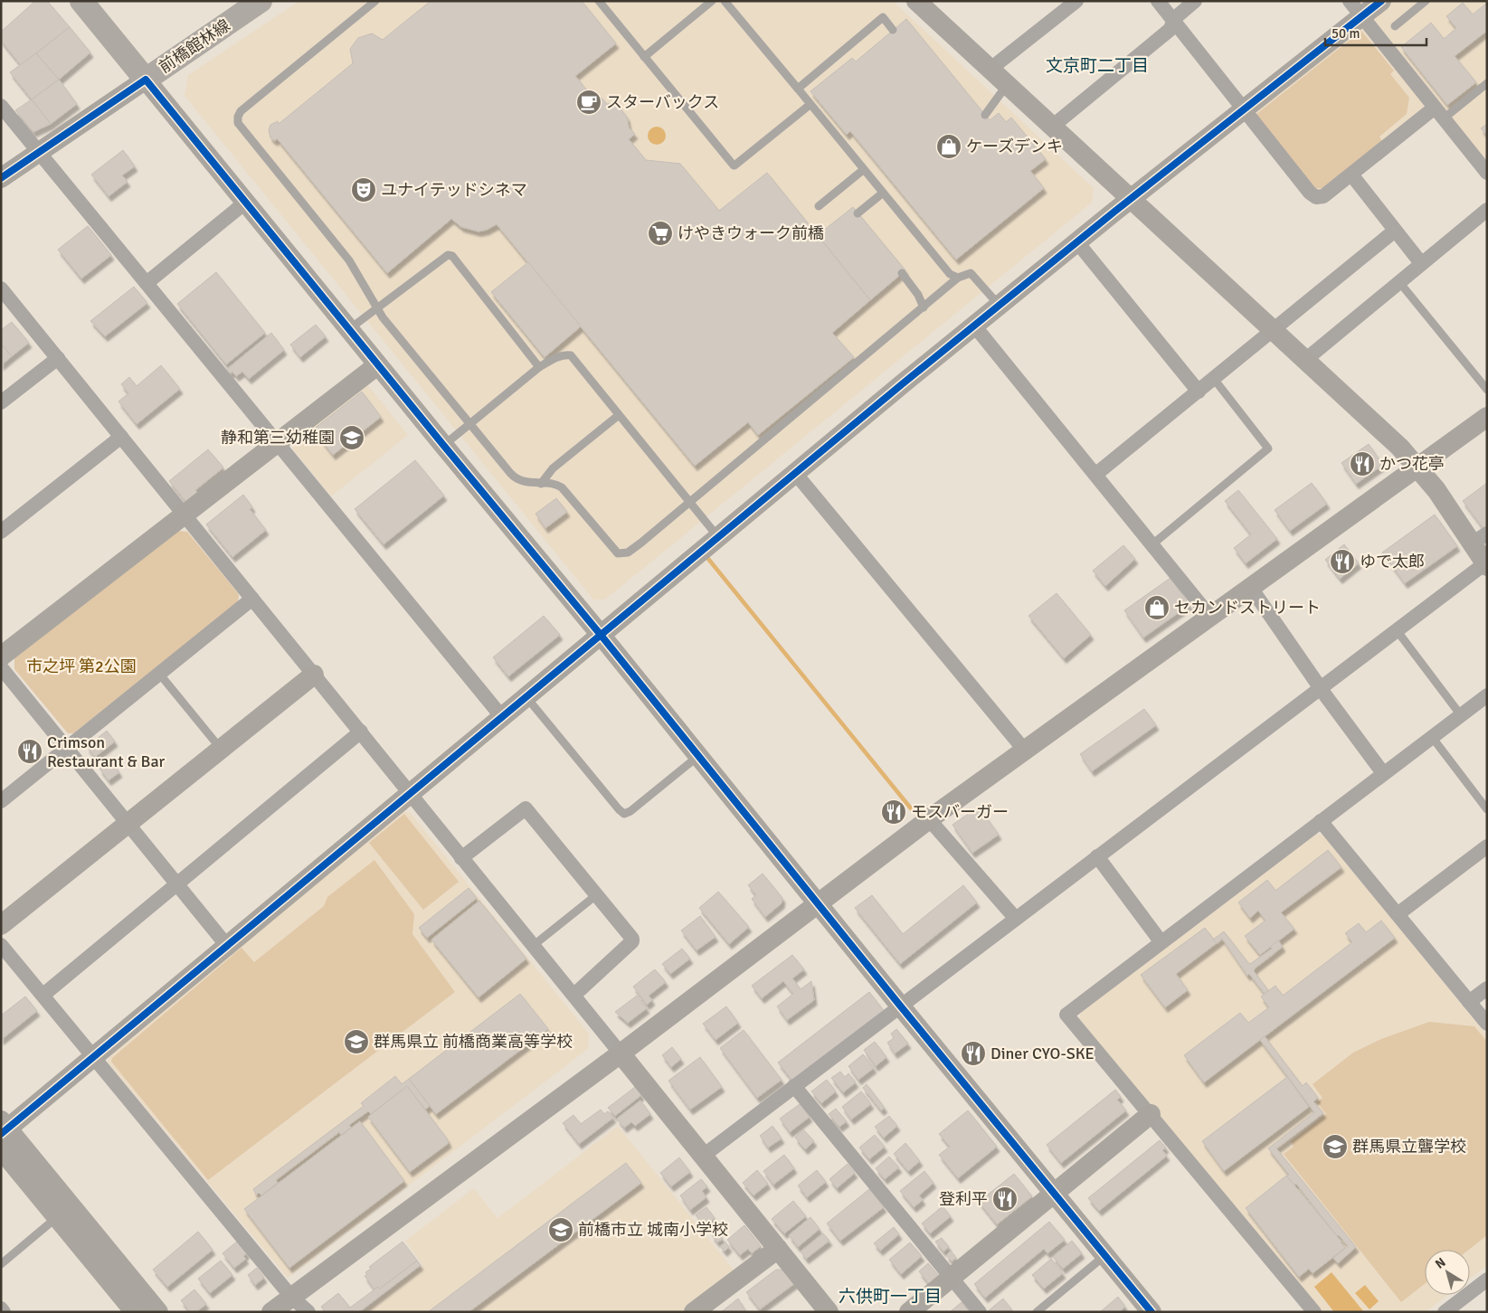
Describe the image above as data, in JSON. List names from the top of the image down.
{
  "streets": {
    "main road": ["前橋館林線"]
  },
  "districts": ["文京町二丁目", "六供町一丁目"],
  "parks": ["市之坪 第2公園"],
  "places": {
    "cafe": ["スターバックス"],
    "shop": ["ケーズデンキ", "セカンドストリート"],
    "theatre": ["ユナイテッドシネマ"],
    "supermarket": ["けやきウォーク前橋"],
    "school or university": [
      "静和第三幼稚園",
      "群馬県立 前橋商業高等学校",
      "群馬県立聾学校",
      "前橋市立 城南小学校"
    ],
    "restaurant": [
      "かつ花亭",
      "ゆで太郎",
      "Crimson Restaurant & Bar",
      "モスバーガー",
      "Diner CYO-SKE",
      "登利平"
    ]
  },
  "scale_bar": "50 m",
  "north": "top left"
}
